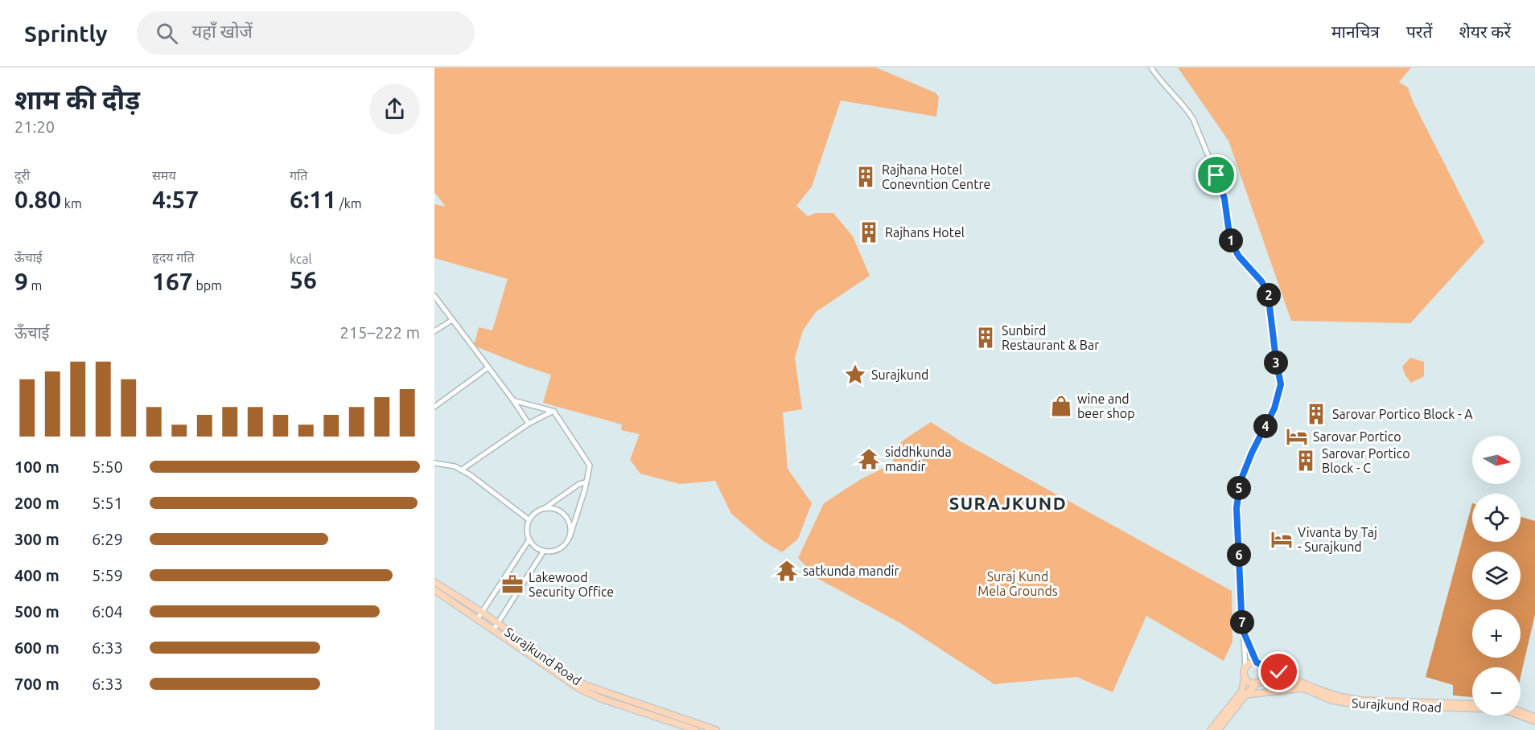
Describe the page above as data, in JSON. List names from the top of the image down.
{
  "streets": {
    "main road": ["Surajkund Road"]
  },
  "districts": ["SURAJKUND"],
  "parks": ["Suraj Kund Mela Grounds"],
  "places": {
    "building": [
      "Rajhana Hotel Conevntion Centre",
      "Rajhans Hotel",
      "Sunbird Restaurant & Bar",
      "Sarovar Portico Block - A",
      "Sarovar Portico Block - C"
    ],
    "place": ["Surajkund"],
    "shop": ["wine and beer shop"],
    "hotel": ["Sarovar Portico", "Vivanta by Taj - Surajkund"],
    "temple": ["siddhkunda mandir", "satkunda mandir"],
    "office": ["Lakewood Security Office"]
  },
  "north": "right",
  "page": {
    "header": "Sprintly",
    "search": "यहाँ खोजें",
    "nav": ["मानचित्र", "परतें", "शेयर करें"],
    "heading": ["शाम की दौड़", "21:20"],
    "stats": [
      ["दूरी", "0.80 km"],
      ["समय", "4:57"],
      ["गति", "6:11 /km"],
      ["ऊँचाई", "9 m"],
      ["हृदय गति", "167 bpm"],
      ["kcal", "56"]
    ],
    "pins": [
      "1",
      "2",
      "3",
      "4",
      "5",
      "6",
      "7"
    ],
    "chart": ["ऊँचाई", "215–222 m"],
    "map_buttons": ["+", "−"],
    "list": [
      {
        "name": "100 m",
        "note": "5:50"
      },
      {
        "name": "200 m",
        "note": "5:51"
      },
      {
        "name": "300 m",
        "note": "6:29"
      },
      {
        "name": "400 m",
        "note": "5:59"
      },
      {
        "name": "500 m",
        "note": "6:04"
      },
      {
        "name": "600 m",
        "note": "6:33"
      },
      {
        "name": "700 m",
        "note": "6:33"
      }
    ]
  }
}
